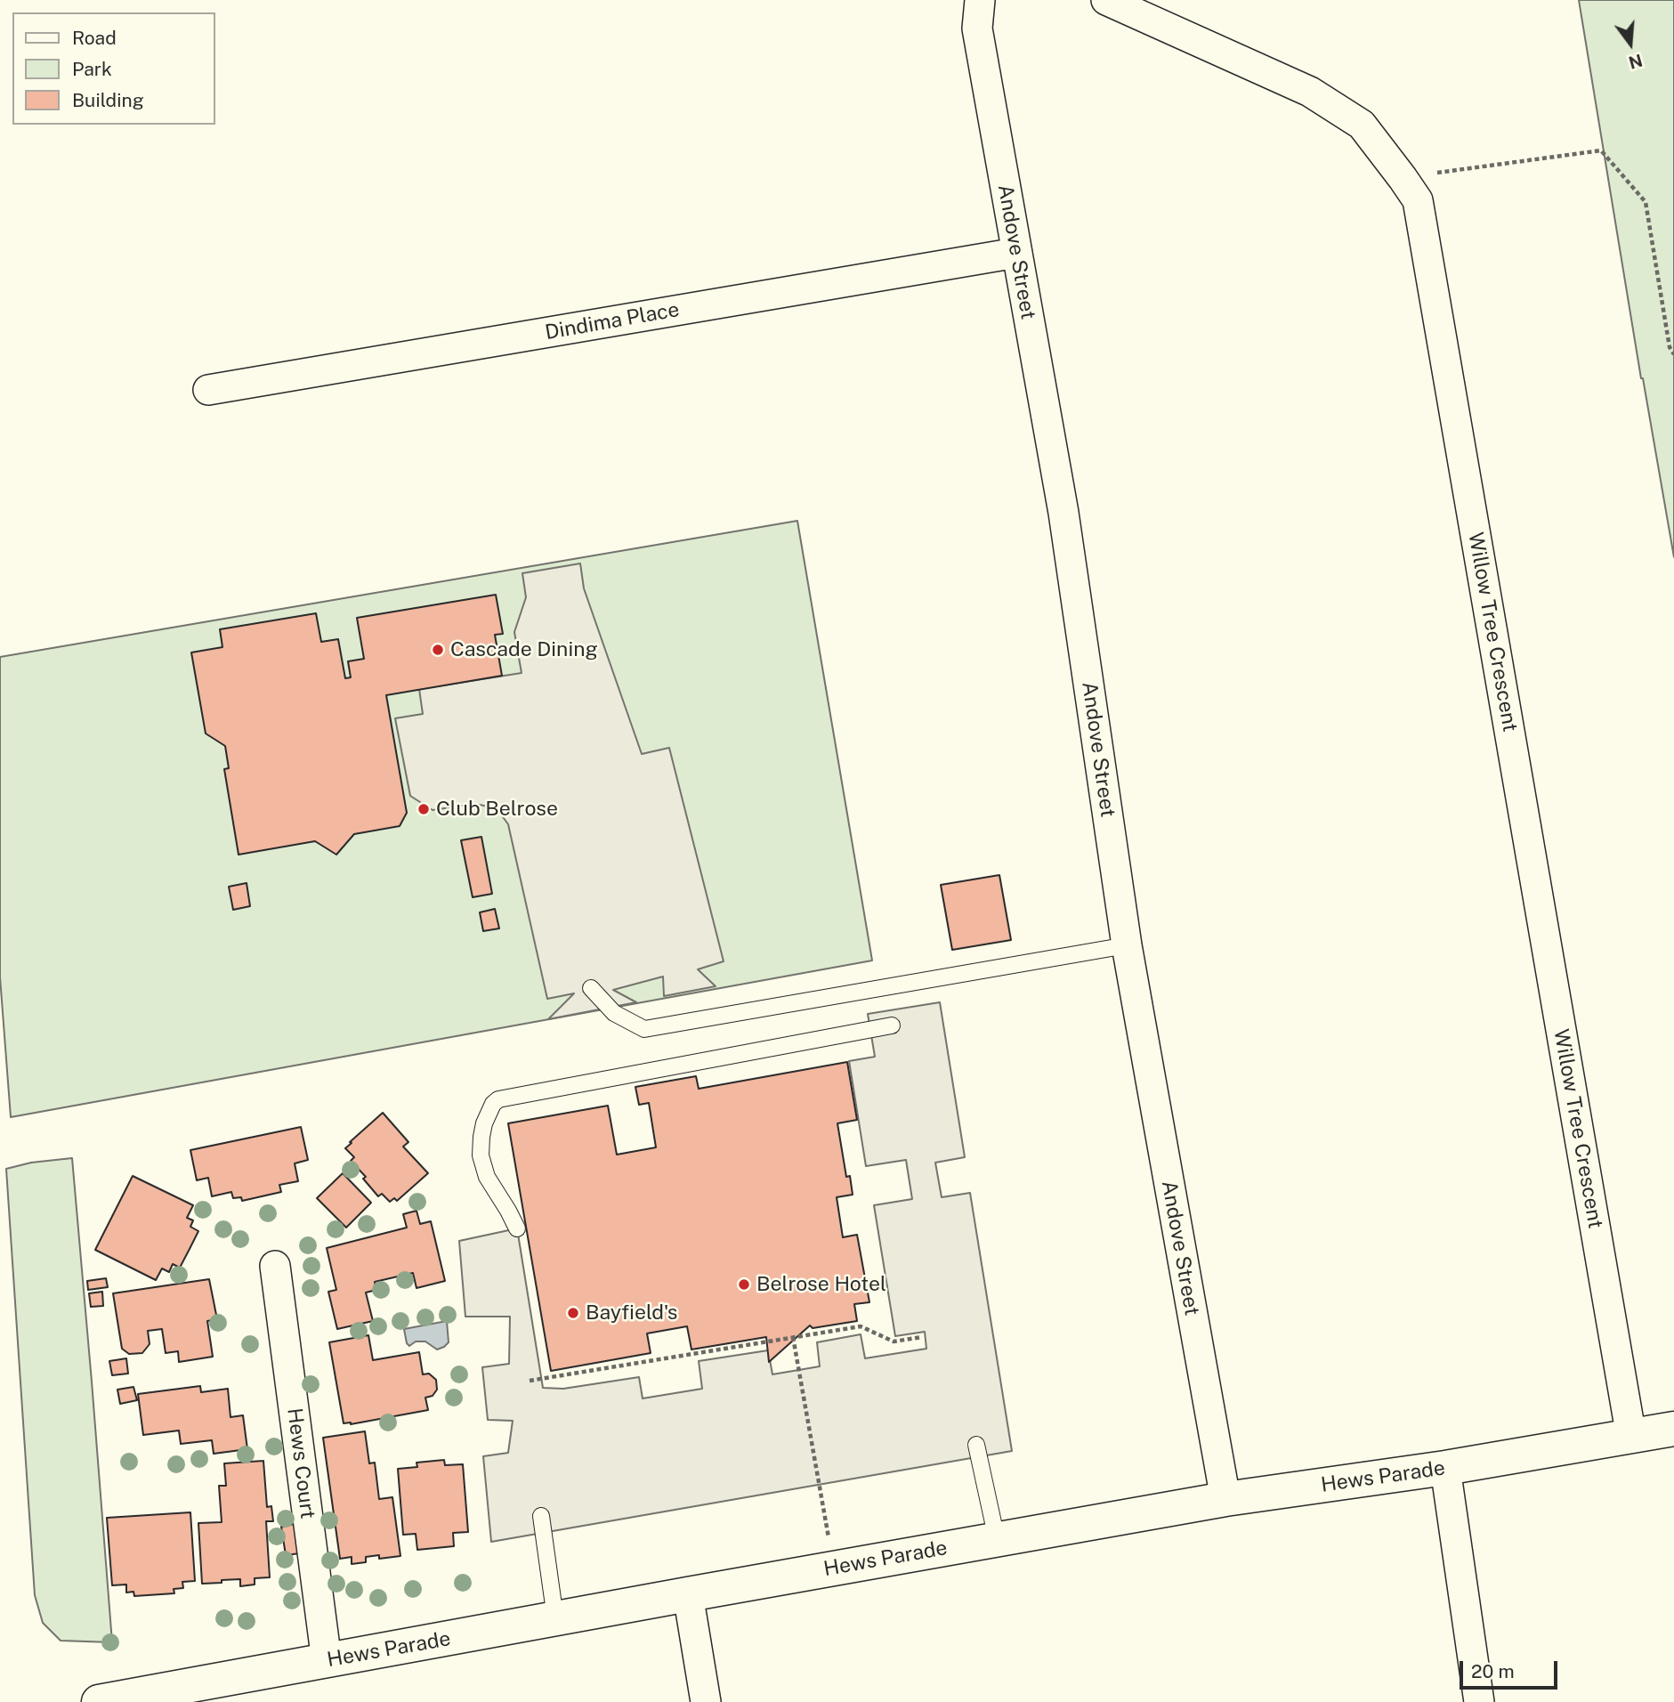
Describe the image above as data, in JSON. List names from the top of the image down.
{
  "streets": {
    "street": [
      "Andove Street",
      "Dindima Place",
      "Willow Tree Crescent",
      "Hews Court",
      "Hews Parade"
    ]
  },
  "crossings": [
    ["Andove Street", "Dindima Place"],
    ["Andove Street", "Hews Parade"],
    ["Willow Tree Crescent", "Hews Parade"],
    ["Hews Court", "Hews Parade"]
  ],
  "places": [
    "Cascade Dining",
    "Club Belrose",
    "Belrose Hotel",
    "Bayfield's"
  ],
  "legend": ["Road", "Park", "Building"],
  "scale_bar": "20 m",
  "north": "bottom"
}
